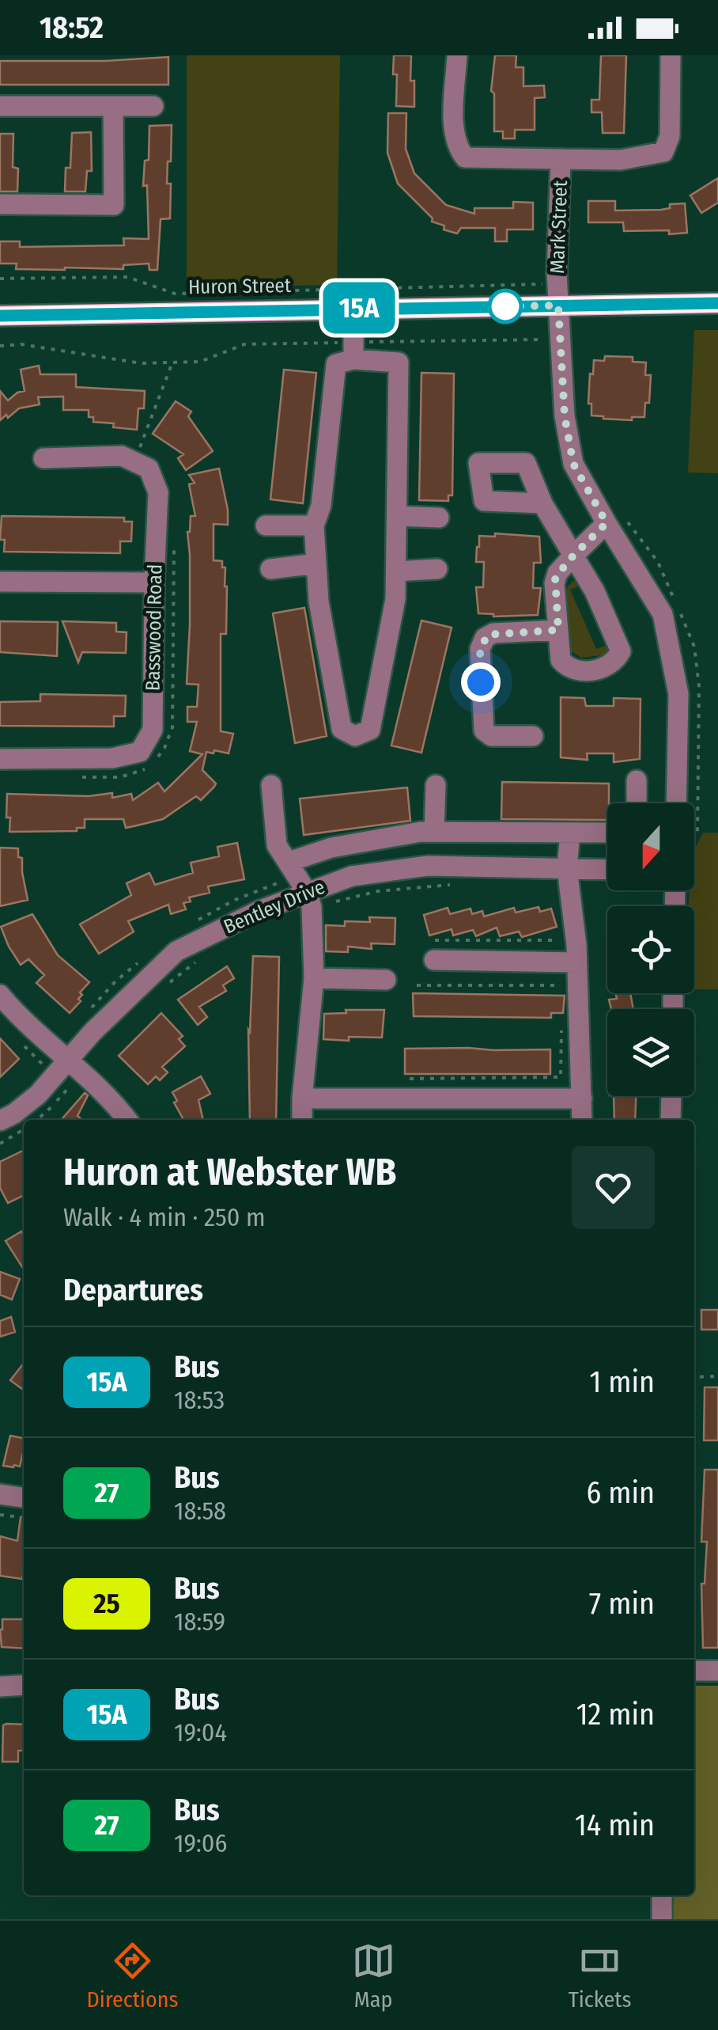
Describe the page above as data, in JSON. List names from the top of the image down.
{
  "streets": {
    "main road": ["Huron Street"],
    "street": ["Mark Street", "Basswood Road", "Bentley Drive"]
  },
  "crossings": [
    ["Mark Street", "Huron Street"]
  ],
  "lines": ["bus line 15A"],
  "north": "bottom",
  "page": {
    "status": "18:52",
    "on_map": "15A",
    "heading": [
      ["Huron at Webster WB", "Walk · 4 min · 250 m"],
      "Departures"
    ],
    "list": [
      {
        "mark": "15A",
        "name": "Bus",
        "note": "18:53",
        "value": "1 min"
      },
      {
        "mark": "27",
        "name": "Bus",
        "note": "18:58",
        "value": "6 min"
      },
      {
        "mark": "25",
        "name": "Bus",
        "note": "18:59",
        "value": "7 min"
      },
      {
        "mark": "15A",
        "name": "Bus",
        "note": "19:04",
        "value": "12 min"
      },
      {
        "mark": "27",
        "name": "Bus",
        "note": "19:06",
        "value": "14 min"
      }
    ],
    "tabs": ["Directions", "Map", "Tickets"]
  }
}
